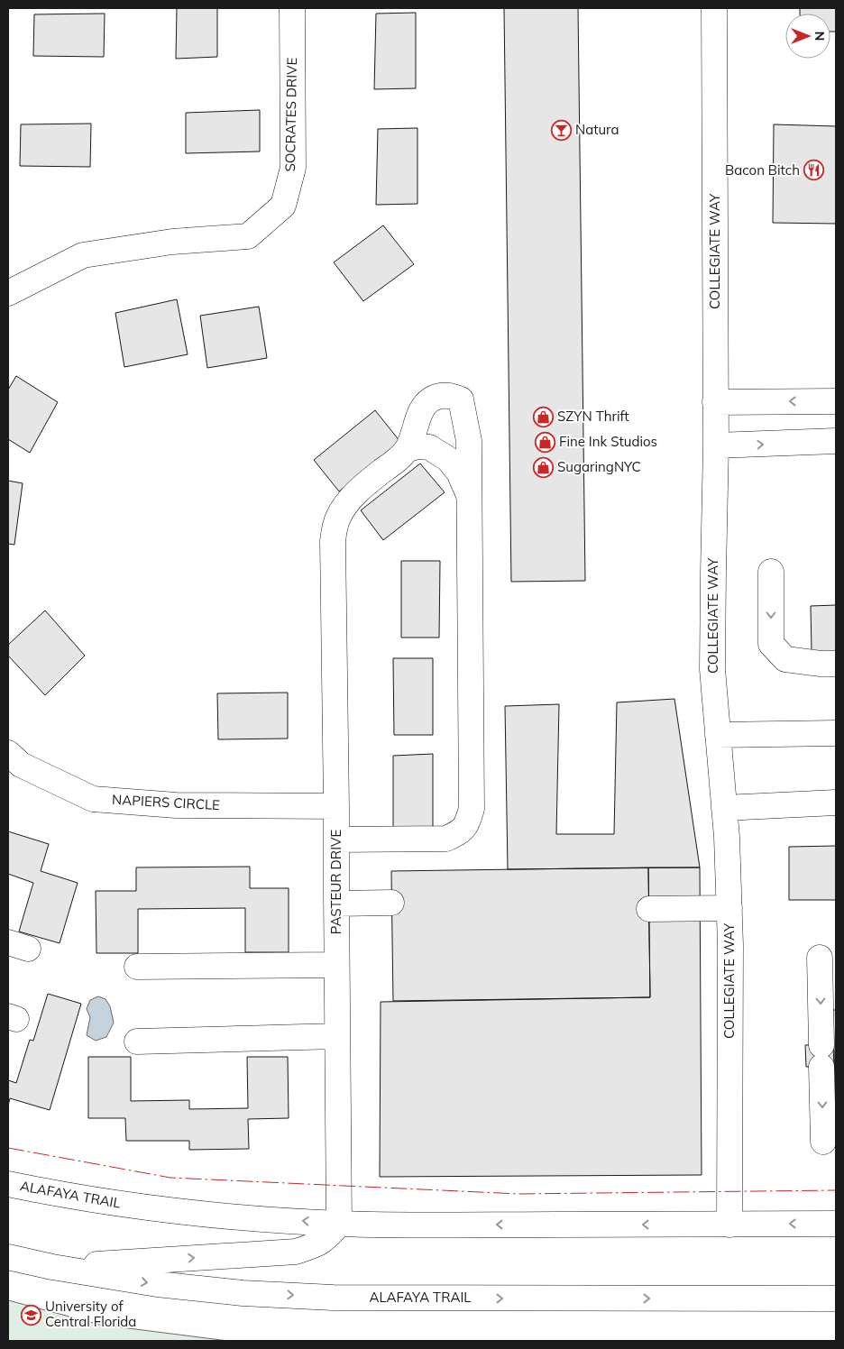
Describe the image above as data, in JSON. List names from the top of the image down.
{
  "streets": {
    "street": [
      "SOCRATES DRIVE",
      "COLLEGIATE WAY",
      "NAPIERS CIRCLE",
      "PASTEUR DRIVE",
      "ALAFAYA TRAIL"
    ]
  },
  "crossings": [
    ["COLLEGIATE WAY", "ALAFAYA TRAIL"],
    ["NAPIERS CIRCLE", "PASTEUR DRIVE"],
    ["PASTEUR DRIVE", "ALAFAYA TRAIL"]
  ],
  "places": {
    "bar": ["Natura"],
    "restaurant": ["Bacon Bitch"],
    "shop": ["SZYN Thrift", "Fine Ink Studios", "SugaringNYC"],
    "school or university": ["University of Central Florida"]
  },
  "north": "right"
}
